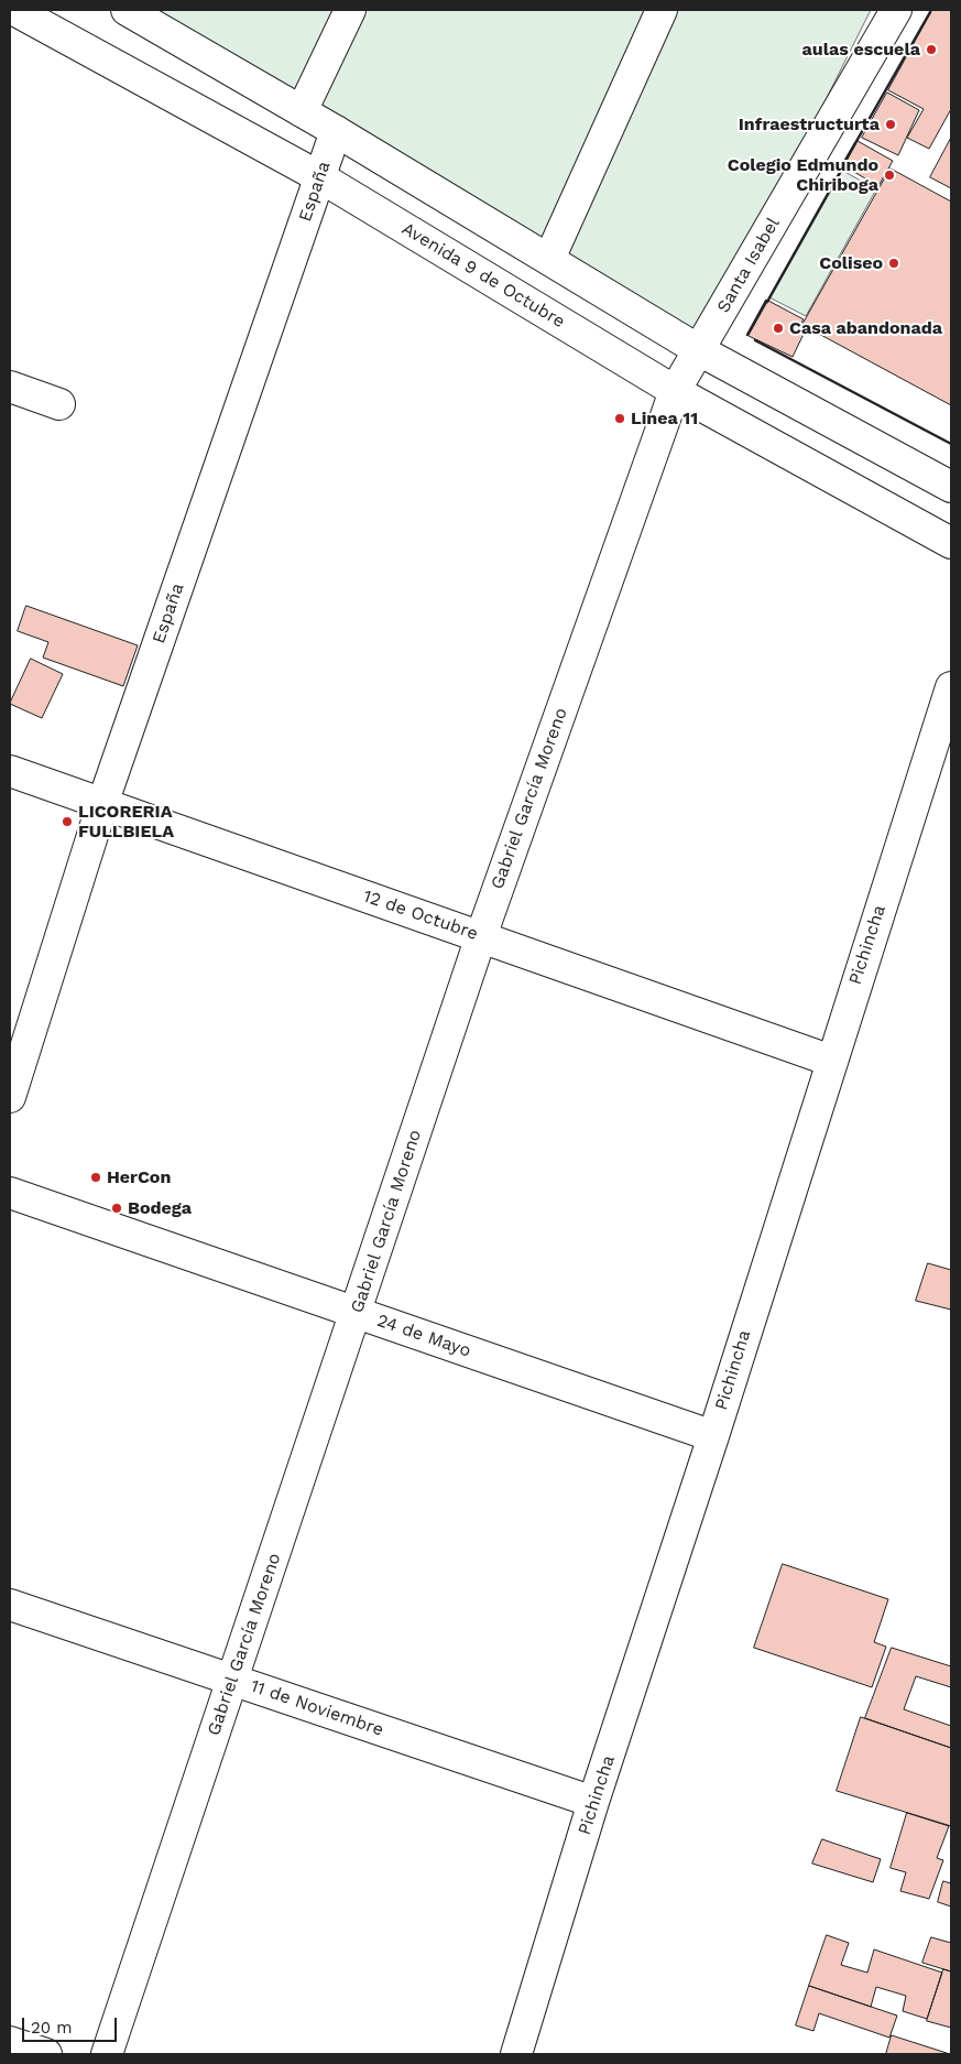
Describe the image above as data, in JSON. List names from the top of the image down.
{
  "streets": {
    "street": [
      "España",
      "Santa Isabel",
      "Avenida 9 de Octubre",
      "Gabriel García Moreno",
      "12 de Octubre",
      "Pichincha",
      "24 de Mayo",
      "11 de Noviembre"
    ]
  },
  "crossings": [
    ["España", "Avenida 9 de Octubre"],
    ["España", "12 de Octubre"],
    ["Santa Isabel", "Avenida 9 de Octubre"],
    ["Santa Isabel", "Gabriel García Moreno"],
    ["Avenida 9 de Octubre", "Gabriel García Moreno"],
    ["Gabriel García Moreno", "12 de Octubre"],
    ["Gabriel García Moreno", "24 de Mayo"],
    ["Gabriel García Moreno", "11 de Noviembre"],
    ["12 de Octubre", "Pichincha"],
    ["Pichincha", "24 de Mayo"],
    ["Pichincha", "11 de Noviembre"]
  ],
  "places": [
    "aulas escuela",
    "Infraestructurta",
    "Colegio Edmundo Chiriboga",
    "Coliseo",
    "Casa abandonada",
    "Linea 11",
    "LICORERIA FULLBIELA",
    "HerCon",
    "Bodega"
  ],
  "scale_bar": "20 m"
}
